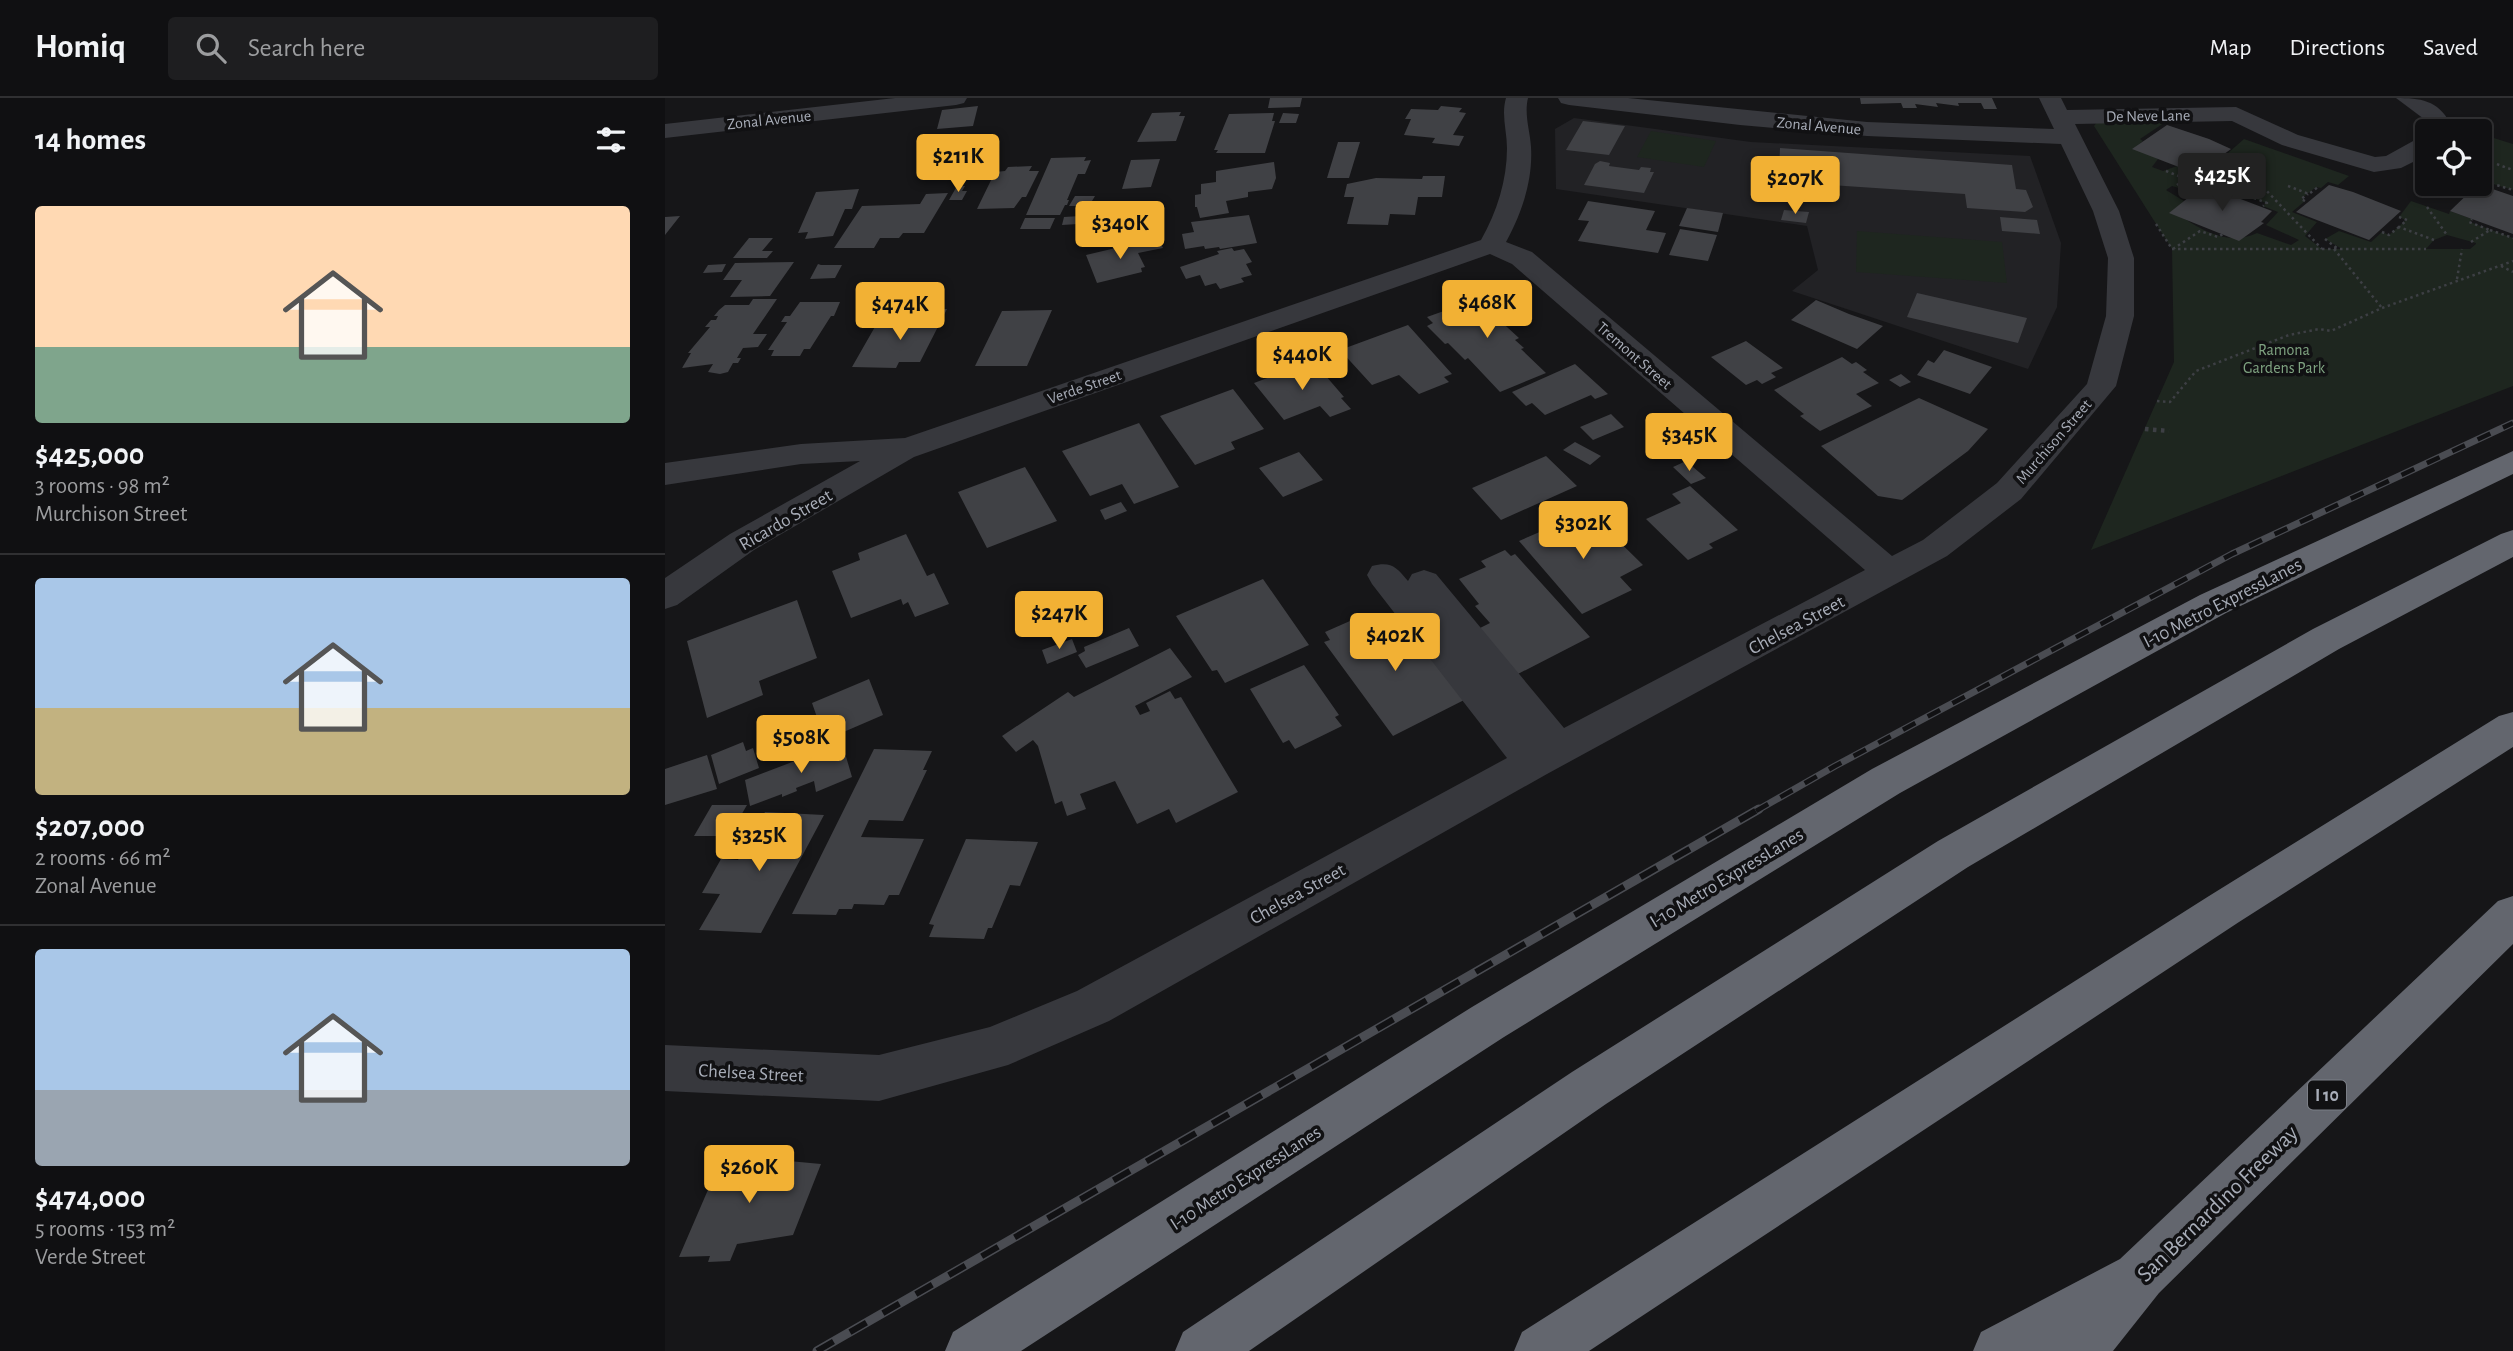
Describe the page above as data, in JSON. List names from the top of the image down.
{
  "streets": {
    "highway": ["I-10 Metro ExpressLanes", "I 10", "San Bernardino Freeway"],
    "street": [
      "De Neve Lane",
      "Zonal Avenue",
      "Tremont Street",
      "Verde Street",
      "Murchison Street",
      "Ricardo Street",
      "Chelsea Street"
    ]
  },
  "crossings": [
    ["De Neve Lane", "Zonal Avenue"],
    ["De Neve Lane", "Murchison Street"],
    ["Zonal Avenue", "Murchison Street"],
    ["Tremont Street", "Verde Street"],
    ["Tremont Street", "Murchison Street"],
    ["Tremont Street", "Chelsea Street"],
    ["Verde Street", "Ricardo Street"],
    ["Murchison Street", "Chelsea Street"],
    ["I 10", "San Bernardino Freeway"]
  ],
  "parks": ["Ramona Gardens Park"],
  "page": {
    "header": "Homiq",
    "search": "Search here",
    "nav": ["Map", "Directions", "Saved"],
    "heading": "14 homes",
    "price": [
      "$211K",
      "$425K",
      "$207K",
      "$340K",
      "$468K",
      "$474K",
      "$440K",
      "$345K",
      "$302K",
      "$247K",
      "$402K",
      "$508K",
      "$325K",
      "$260K"
    ],
    "list": [
      {
        "name": "$425,000",
        "note": "3 rooms · 98 m² · Murchison Street"
      },
      {
        "name": "$207,000",
        "note": "2 rooms · 66 m² · Zonal Avenue"
      },
      {
        "name": "$474,000",
        "note": "5 rooms · 153 m² · Verde Street"
      }
    ]
  }
}
